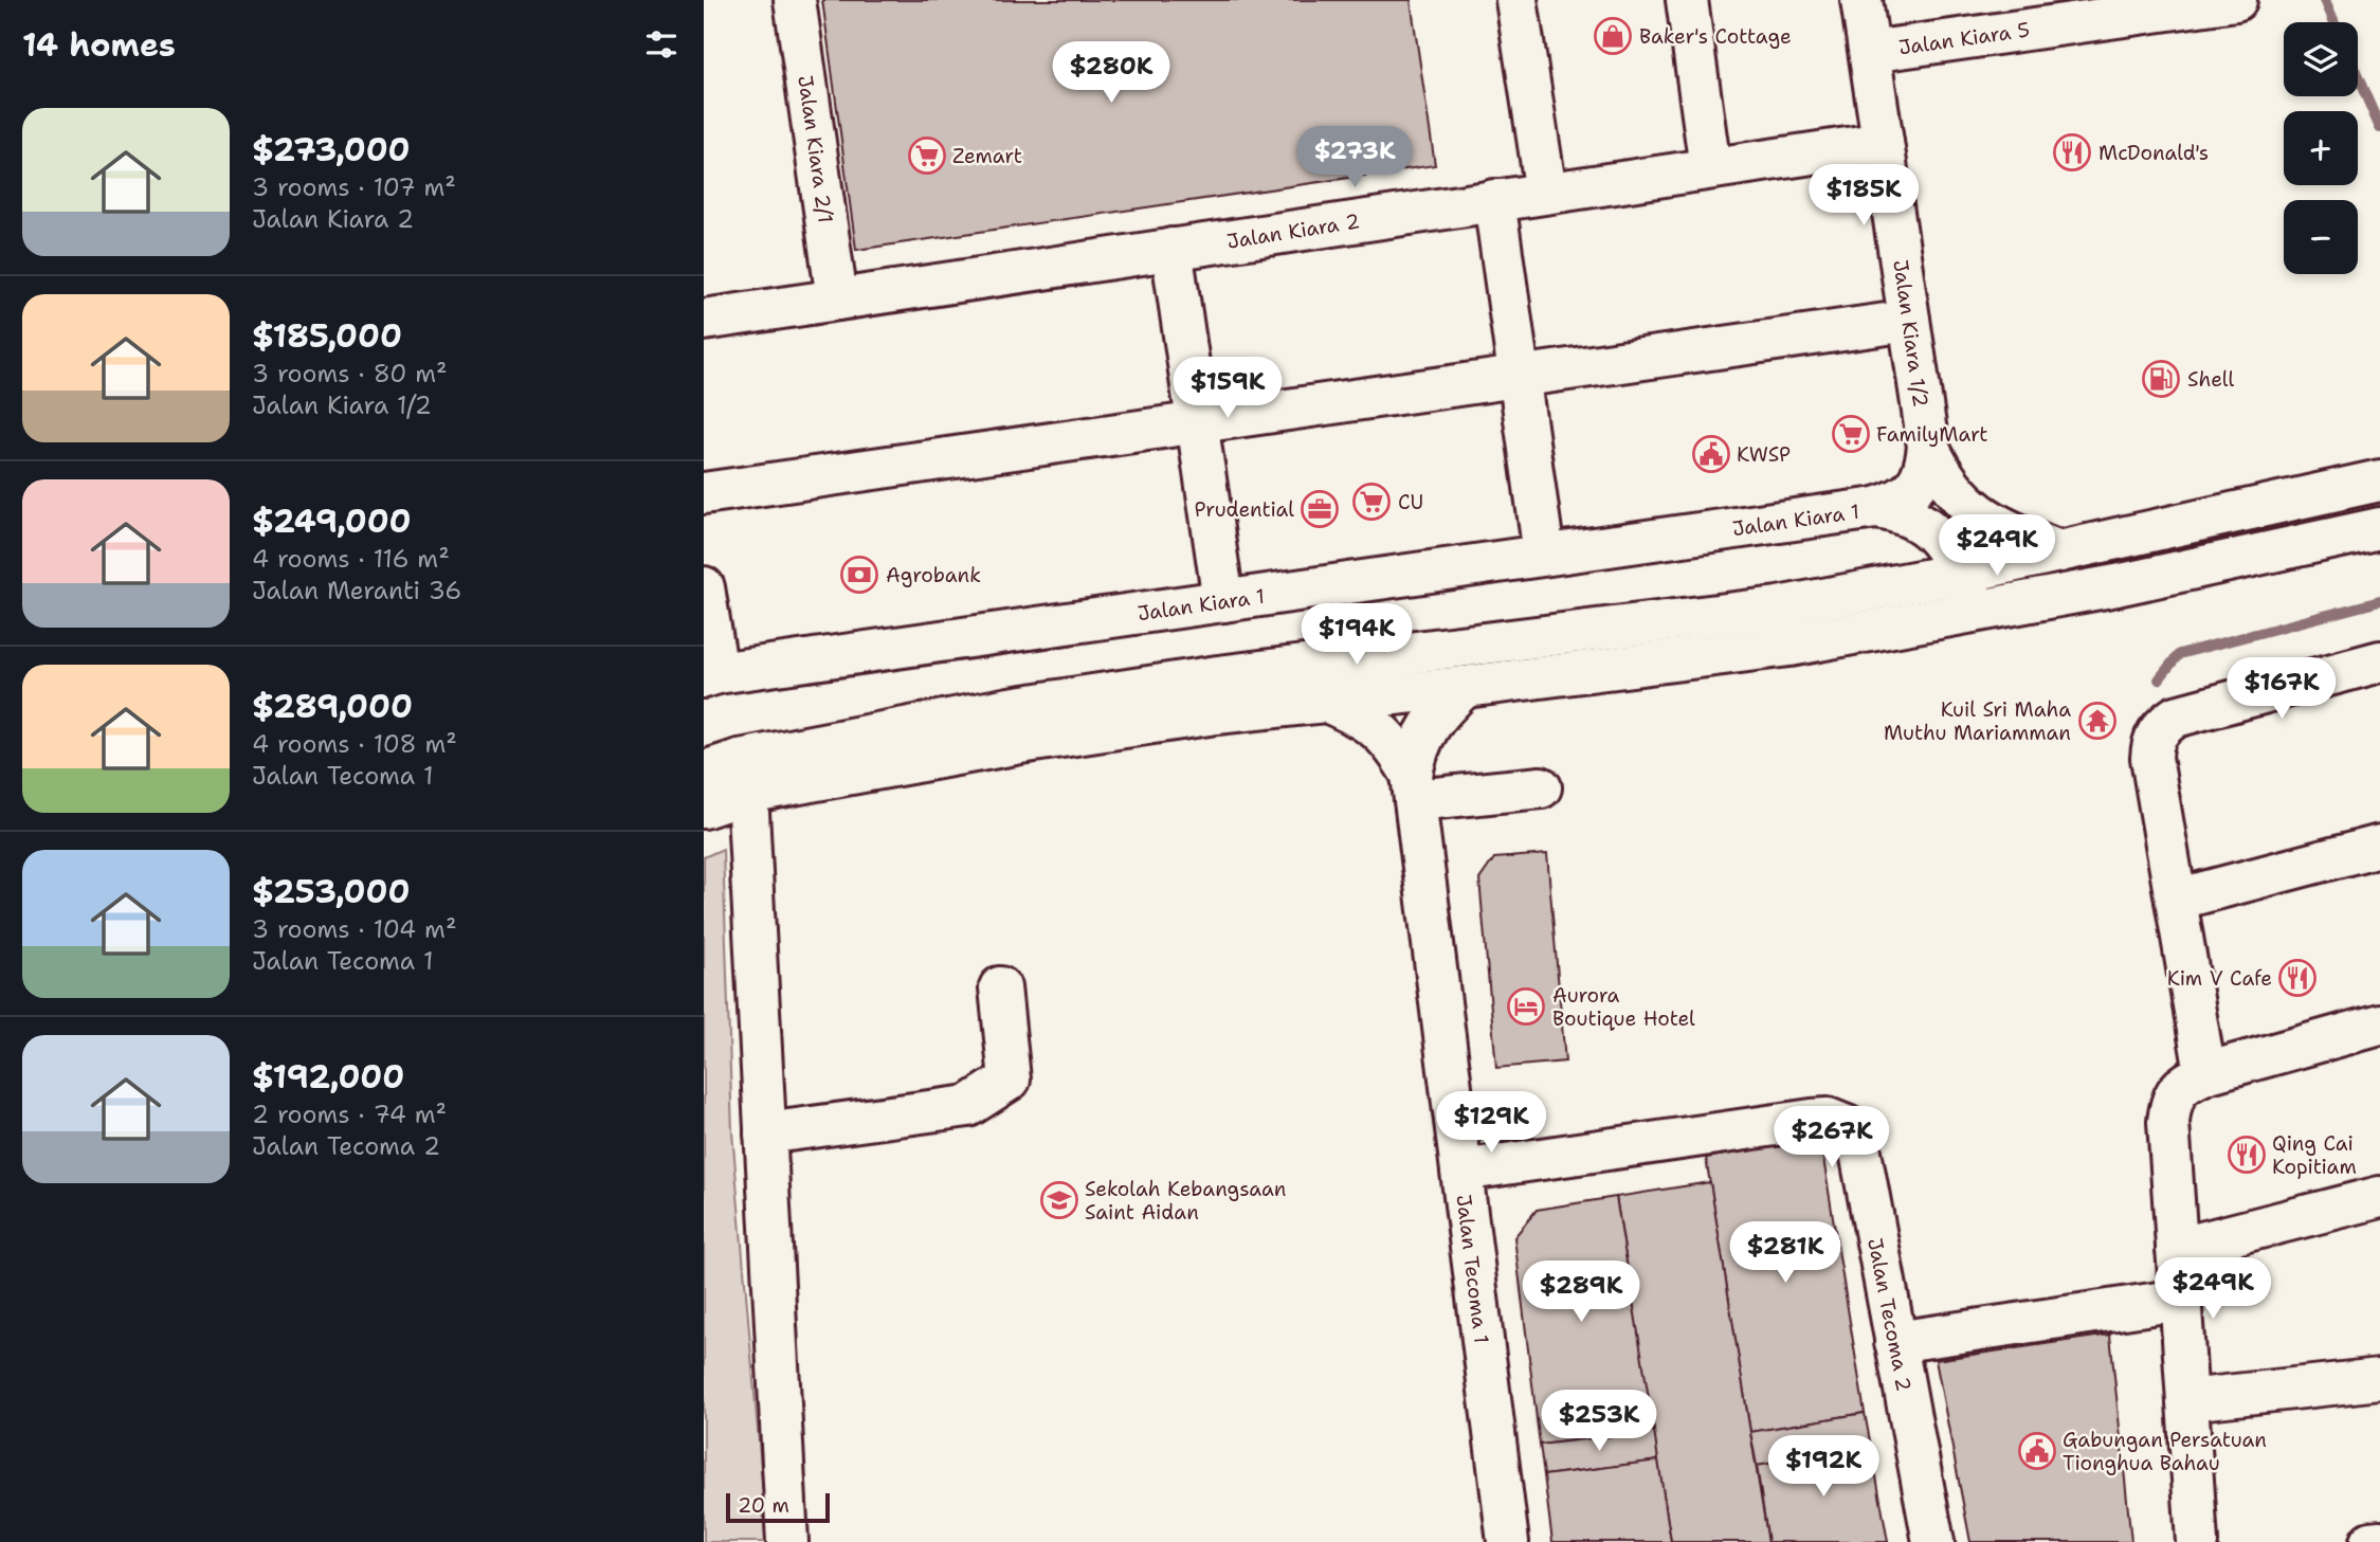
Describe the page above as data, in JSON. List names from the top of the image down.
{
  "streets": {
    "street": [
      "Jalan Kiara 5",
      "Jalan Kiara 2/1",
      "Jalan Kiara 2",
      "Jalan Kiara 1/2",
      "Jalan Kiara 1",
      "Jalan Tecoma 1",
      "Jalan Tecoma 2"
    ]
  },
  "crossings": [
    ["Jalan Kiara 5", "Jalan Kiara 1/2"],
    ["Jalan Kiara 2/1", "Jalan Kiara 2"],
    ["Jalan Kiara 2", "Jalan Kiara 1/2"],
    ["Jalan Kiara 1/2", "Jalan Kiara 1"],
    ["Jalan Tecoma 1", "Jalan Tecoma 2"]
  ],
  "places": {
    "shop": ["Baker's Cottage"],
    "restaurant": ["McDonald's", "Kim V Cafe", "Qing Cai Kopitiam"],
    "supermarket": ["Zemart", "FamilyMart", "CU"],
    "fuel station": ["Shell"],
    "public building": ["KWSP", "Gabungan Persatuan Tionghua Bahau"],
    "office": ["Prudential"],
    "bank": ["Agrobank"],
    "temple": ["Kuil Sri Maha Muthu Mariamman"],
    "hotel": ["Aurora Boutique Hotel"],
    "school or university": ["Sekolah Kebangsaan Saint Aidan"]
  },
  "scale_bar": "20 m",
  "page": {
    "heading": "14 homes",
    "map_buttons": ["+", "−"],
    "price": [
      "$280K",
      "$273K",
      "$185K",
      "$159K",
      "$249K",
      "$194K",
      "$167K",
      "$129K",
      "$267K",
      "$281K",
      "$249K",
      "$289K",
      "$253K",
      "$192K"
    ],
    "list": [
      {
        "name": "$273,000",
        "note": "3 rooms · 107 m² · Jalan Kiara 2"
      },
      {
        "name": "$185,000",
        "note": "3 rooms · 80 m² · Jalan Kiara 1/2"
      },
      {
        "name": "$249,000",
        "note": "4 rooms · 116 m² · Jalan Meranti 36"
      },
      {
        "name": "$289,000",
        "note": "4 rooms · 108 m² · Jalan Tecoma 1"
      },
      {
        "name": "$253,000",
        "note": "3 rooms · 104 m² · Jalan Tecoma 1"
      },
      {
        "name": "$192,000",
        "note": "2 rooms · 74 m² · Jalan Tecoma 2"
      }
    ],
    "scale": "20 m"
  }
}
